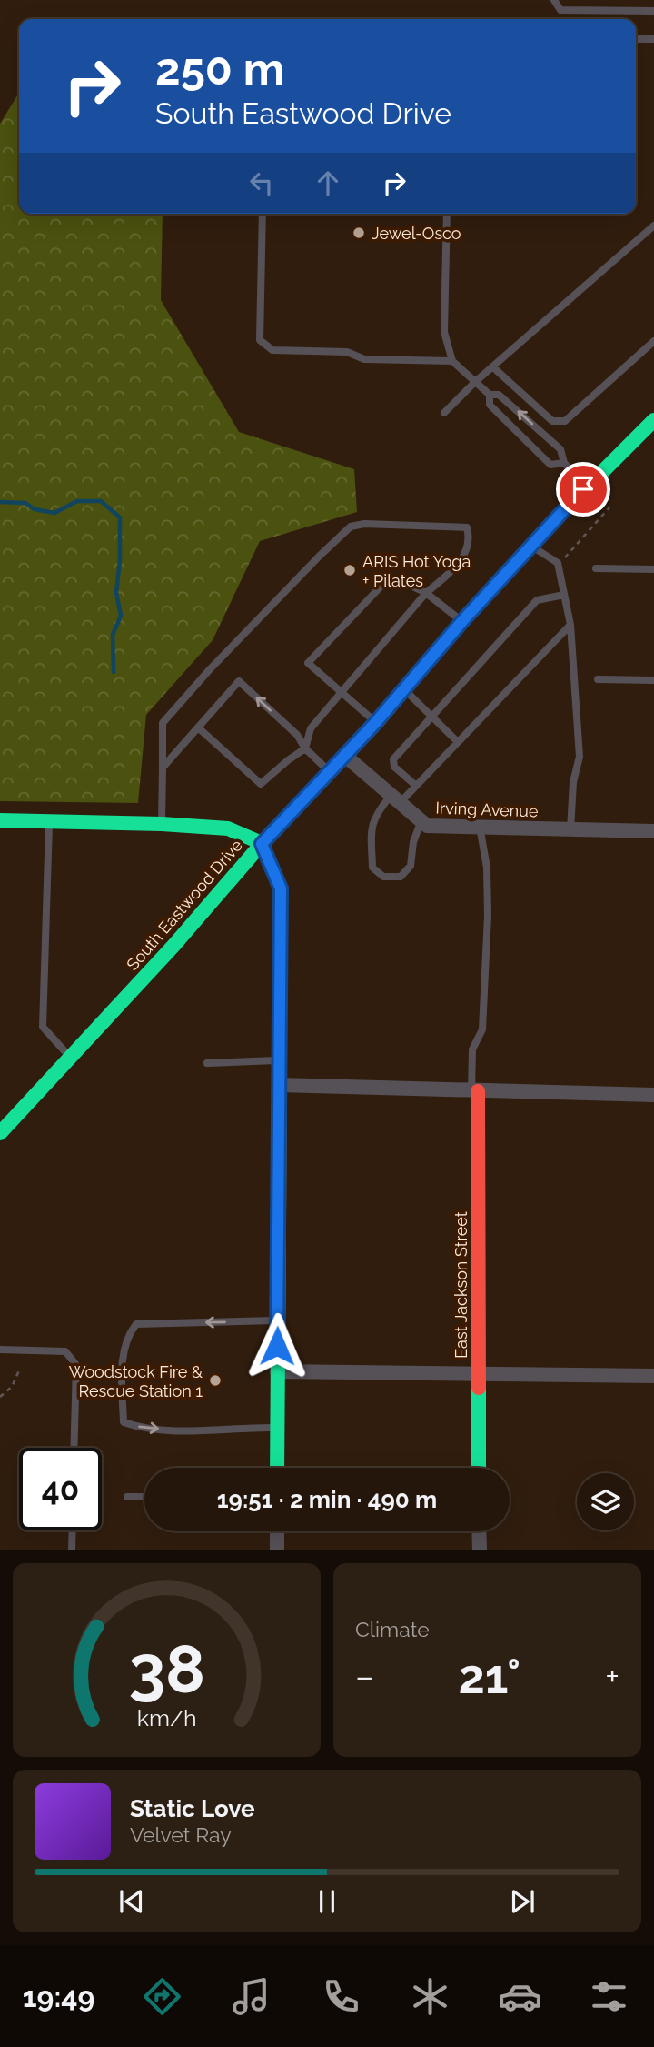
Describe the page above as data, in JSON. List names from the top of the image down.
{
  "streets": {
    "street": ["Irving Avenue", "South Eastwood Drive", "East Jackson Street"]
  },
  "crossings": [
    ["Irving Avenue", "South Eastwood Drive"]
  ],
  "places": ["Jewel-Osco", "ARIS Hot Yoga + Pilates", "Woodstock Fire & Rescue Station 1"],
  "page": {
    "turn": ["250 m", "South Eastwood Drive"],
    "limit": "40",
    "trip": "19:51 · 2 min · 490 m",
    "tile": "Climate",
    "heat": ["−", "21°", "+"],
    "song": ["Static Love", "Velvet Ray"],
    "tabs": "19:49",
    "gauge": ["38", "km/h"]
  }
}
